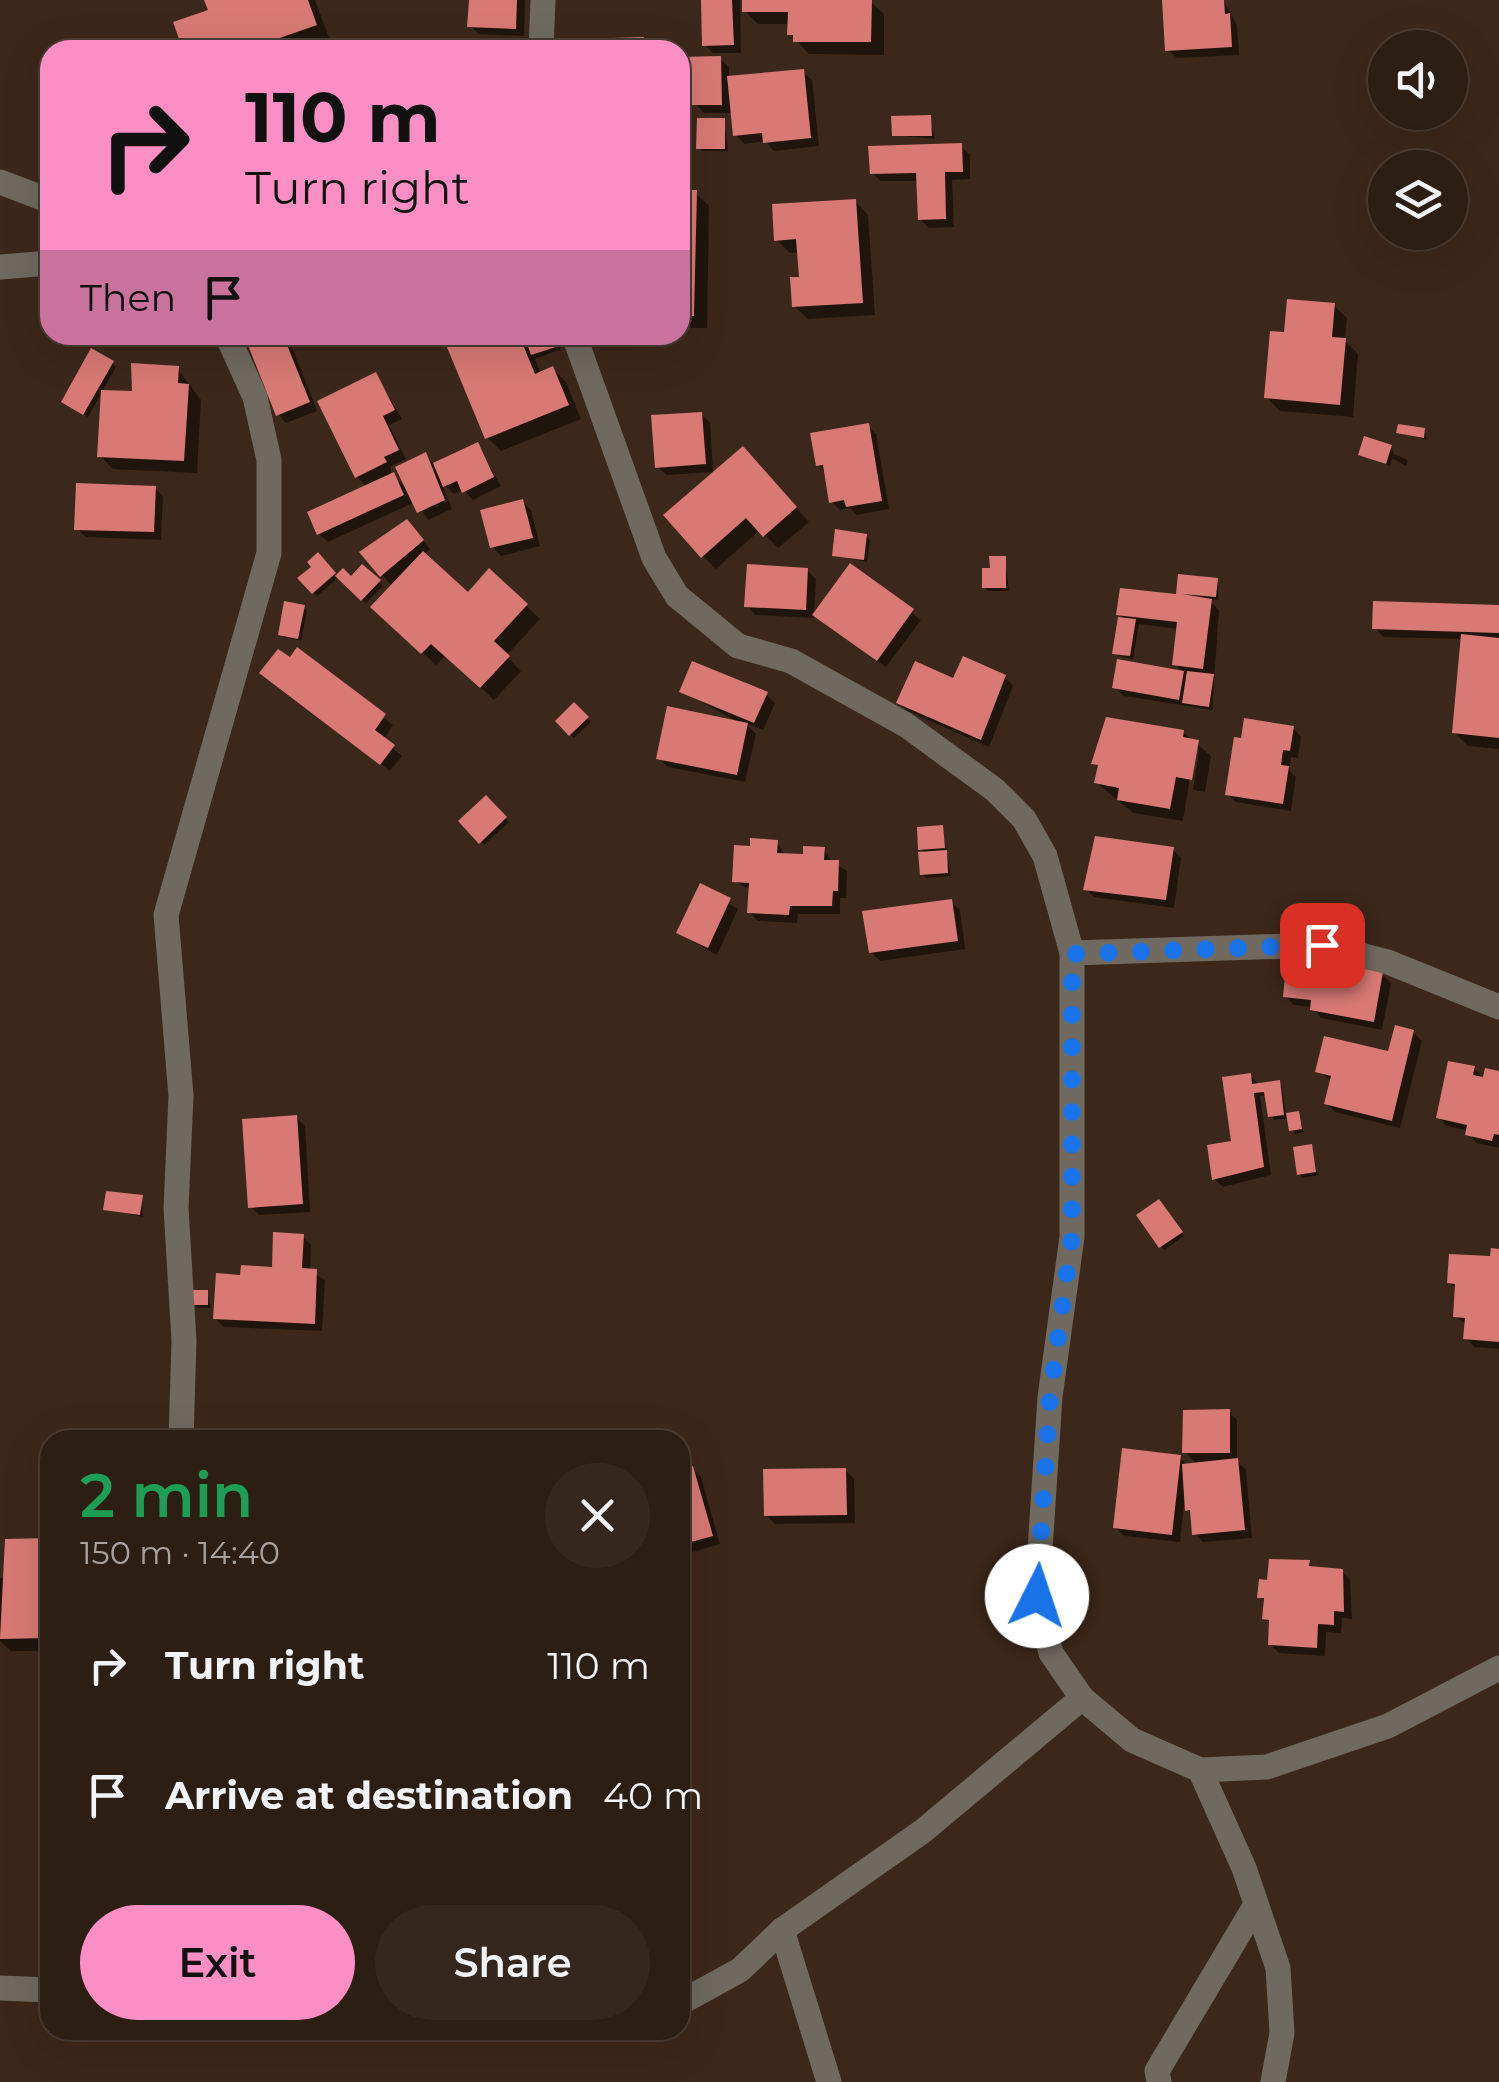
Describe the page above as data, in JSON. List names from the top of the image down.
{
  "page": {
    "turn": ["110 m", "Turn right"],
    "then": "Then",
    "heading": ["2 min", "150 m · 14:40"],
    "list": [
      {
        "name": "Turn right",
        "value": "110 m"
      },
      {
        "name": "Arrive at destination",
        "value": "40 m"
      }
    ],
    "buttons": ["Exit", "Share"]
  }
}
